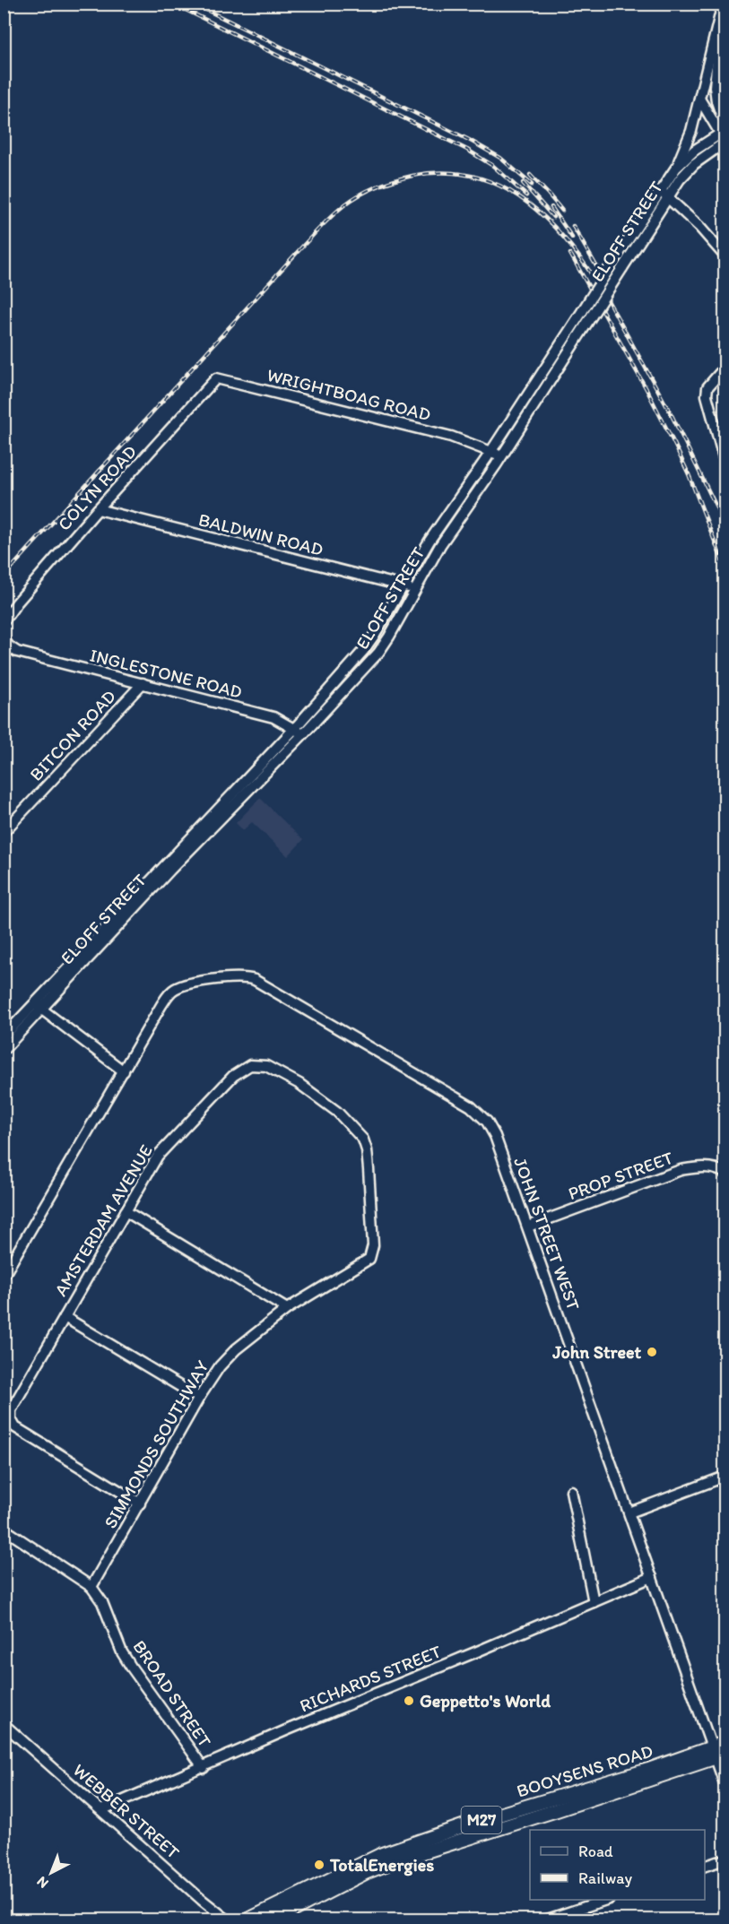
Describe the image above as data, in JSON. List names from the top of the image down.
{
  "streets": {
    "main road": ["BOOYSENS ROAD", "M27"],
    "street": [
      "ELOFF STREET",
      "WRIGHTBOAG ROAD",
      "COLYN ROAD",
      "BALDWIN ROAD",
      "INGLESTONE ROAD",
      "BITCON ROAD",
      "PROP STREET",
      "AMSTERDAM AVENUE",
      "JOHN STREET WEST",
      "SIMMONDS SOUTHWAY",
      "RICHARDS STREET",
      "BROAD STREET",
      "WEBBER STREET"
    ]
  },
  "crossings": [
    ["ELOFF STREET", "WRIGHTBOAG ROAD"],
    ["ELOFF STREET", "BALDWIN ROAD"],
    ["ELOFF STREET", "INGLESTONE ROAD"],
    ["WRIGHTBOAG ROAD", "COLYN ROAD"],
    ["COLYN ROAD", "BALDWIN ROAD"],
    ["INGLESTONE ROAD", "BITCON ROAD"],
    ["PROP STREET", "JOHN STREET WEST"],
    ["AMSTERDAM AVENUE", "SIMMONDS SOUTHWAY"],
    ["JOHN STREET WEST", "RICHARDS STREET"],
    ["JOHN STREET WEST", "BOOYSENS ROAD"],
    ["SIMMONDS SOUTHWAY", "BROAD STREET"],
    ["RICHARDS STREET", "BROAD STREET"],
    ["RICHARDS STREET", "WEBBER STREET"]
  ],
  "places": ["John Street", "Geppetto's World", "TotalEnergies"],
  "legend": ["Road", "Railway"],
  "north": "bottom left"
}
